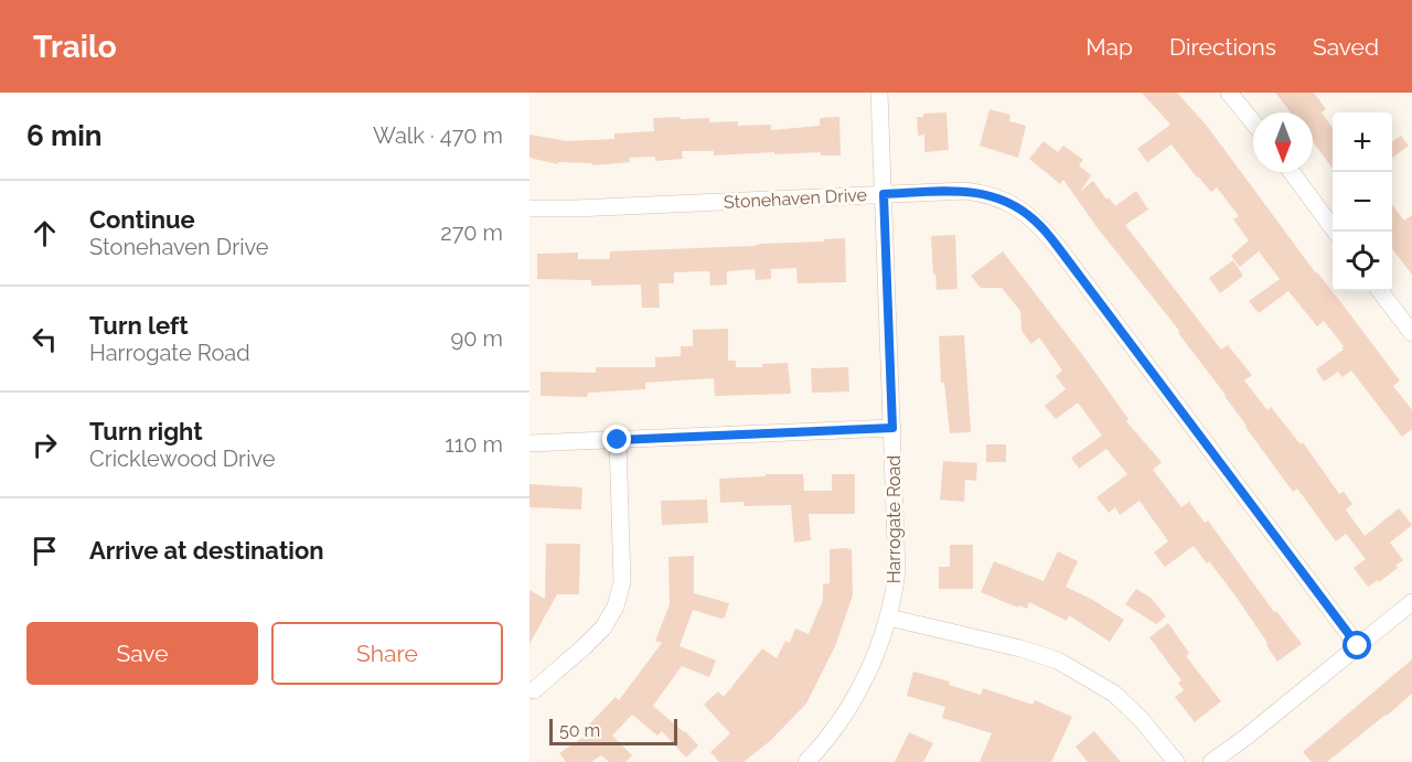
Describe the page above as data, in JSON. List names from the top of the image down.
{
  "streets": {
    "street": ["Stonehaven Drive", "Harrogate Road"]
  },
  "crossings": [
    ["Stonehaven Drive", "Harrogate Road"]
  ],
  "scale_bar": "50 m",
  "north": "bottom",
  "page": {
    "header": "Trailo",
    "nav": ["Map", "Directions", "Saved"],
    "heading": ["6 min", "Walk · 470 m"],
    "map_buttons": ["+", "−"],
    "list": [
      ["Continue", "Stonehaven Drive", "270 m"],
      ["Turn left", "Harrogate Road", "90 m"],
      ["Turn right", "Cricklewood Drive", "110 m"],
      "Arrive at destination"
    ],
    "buttons": ["Save", "Share"],
    "scale": "50 m"
  }
}
